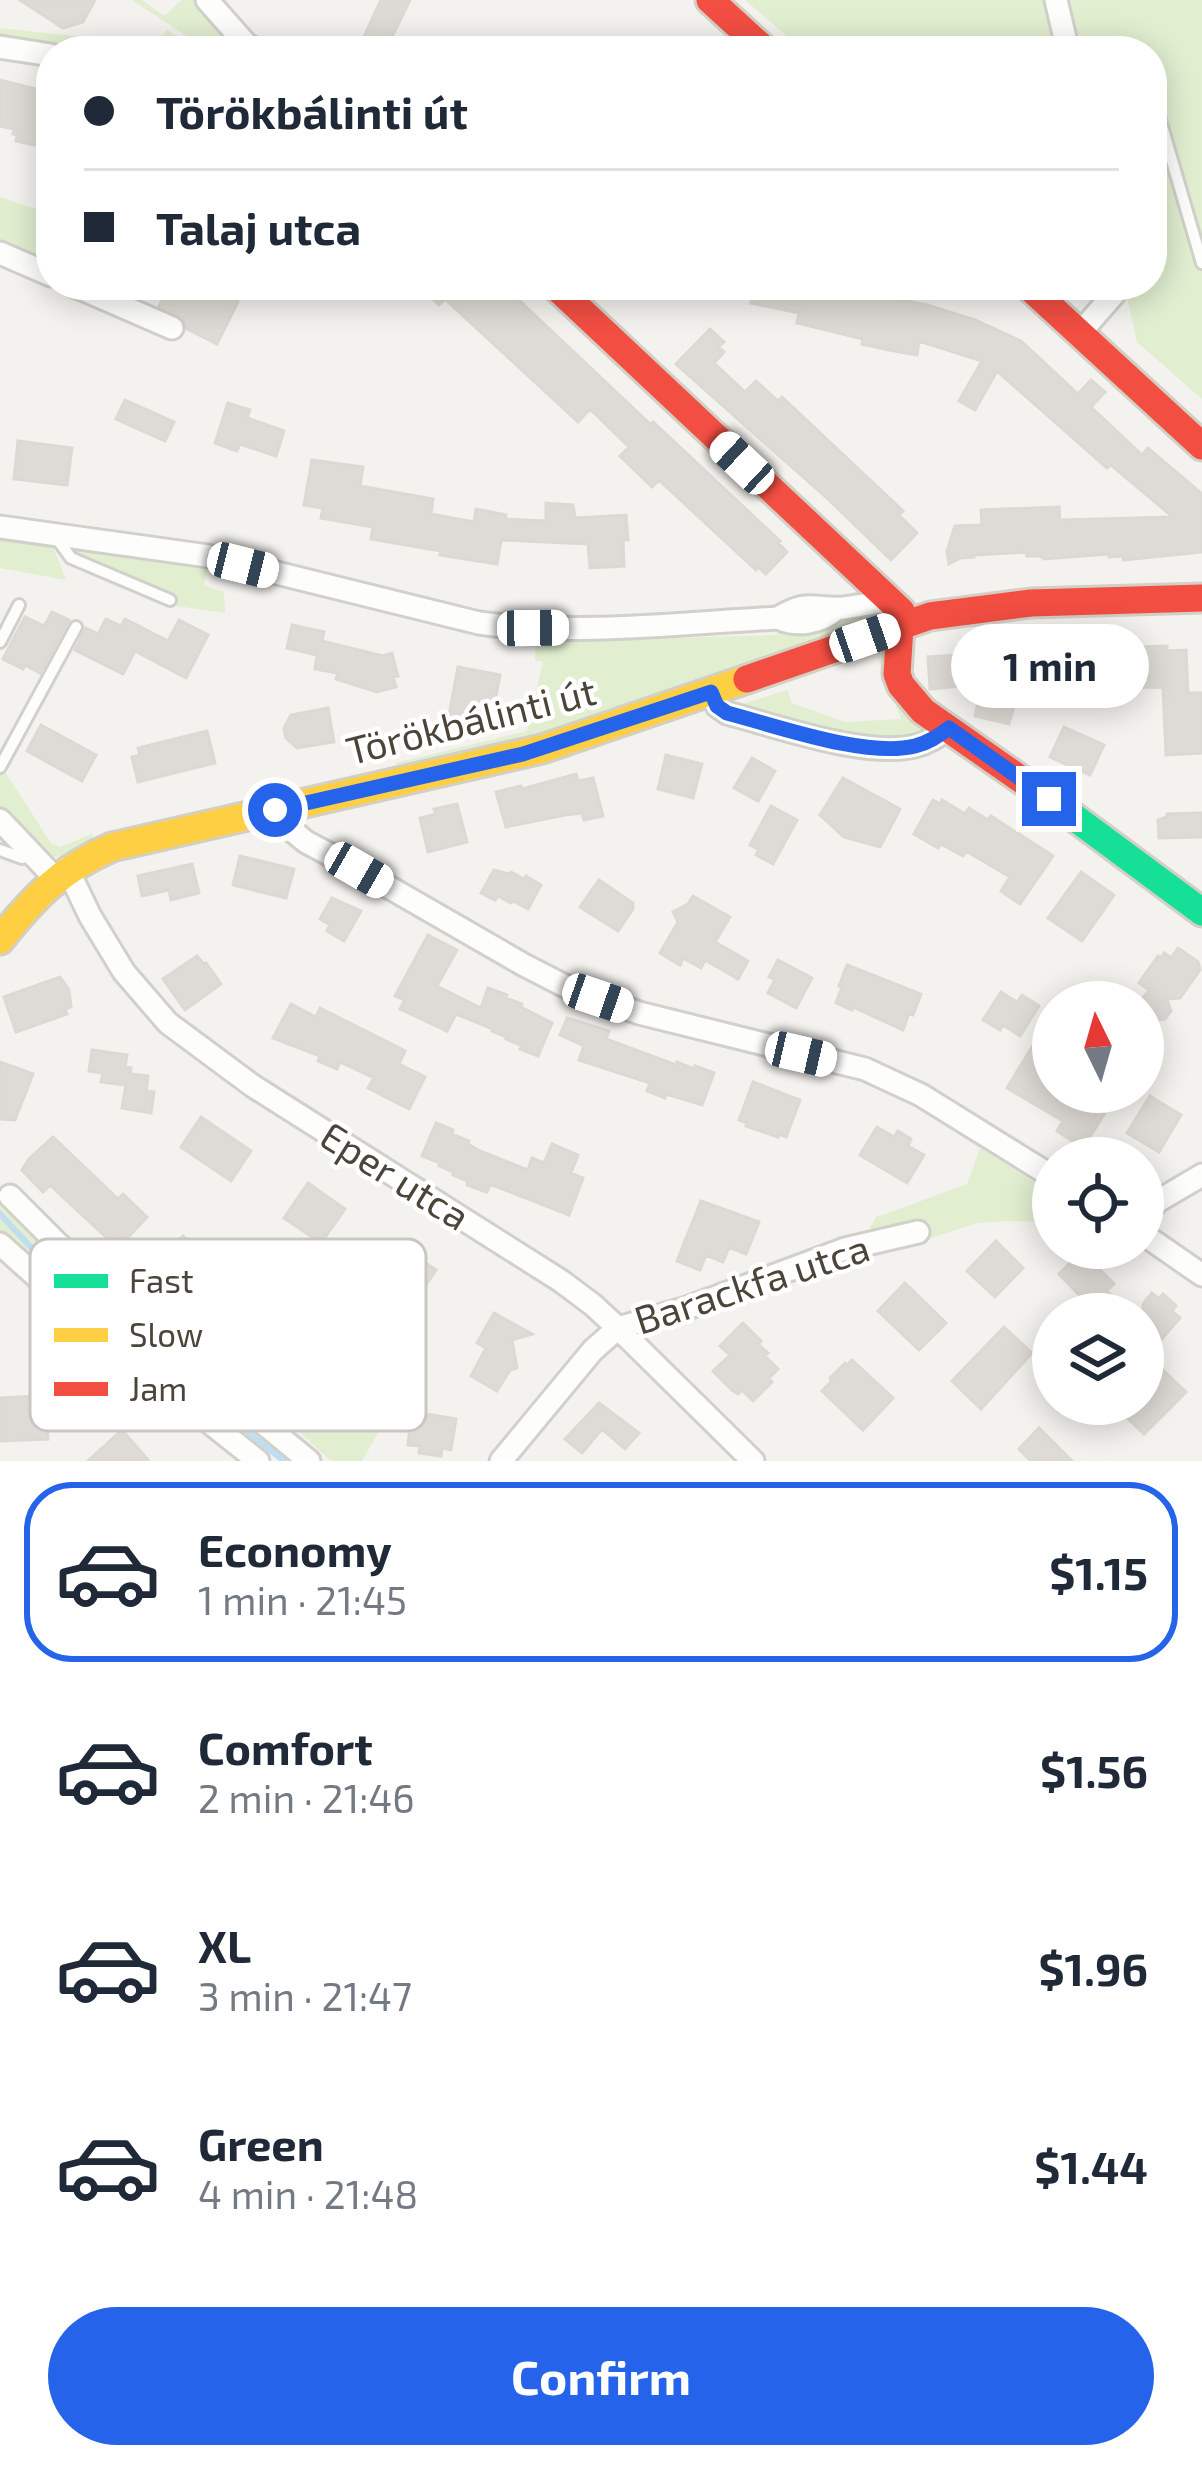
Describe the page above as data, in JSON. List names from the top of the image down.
{
  "streets": {
    "street": ["Törökbálinti út", "Eper utca", "Barackfa utca"]
  },
  "crossings": [
    ["Törökbálinti út", "Eper utca"],
    ["Eper utca", "Barackfa utca"]
  ],
  "legend": ["Fast", "Slow", "Jam"],
  "north": "top",
  "page": {
    "banner": ["Törökbálinti út", "Talaj utca"],
    "bubble": "1 min",
    "list": [
      {
        "name": "Economy",
        "note": "1 min · 21:45",
        "value": "$1.15"
      },
      {
        "name": "Comfort",
        "note": "2 min · 21:46",
        "value": "$1.56"
      },
      {
        "name": "XL",
        "note": "3 min · 21:47",
        "value": "$1.96"
      },
      {
        "name": "Green",
        "note": "4 min · 21:48",
        "value": "$1.44"
      }
    ],
    "buttons": "Confirm"
  }
}
